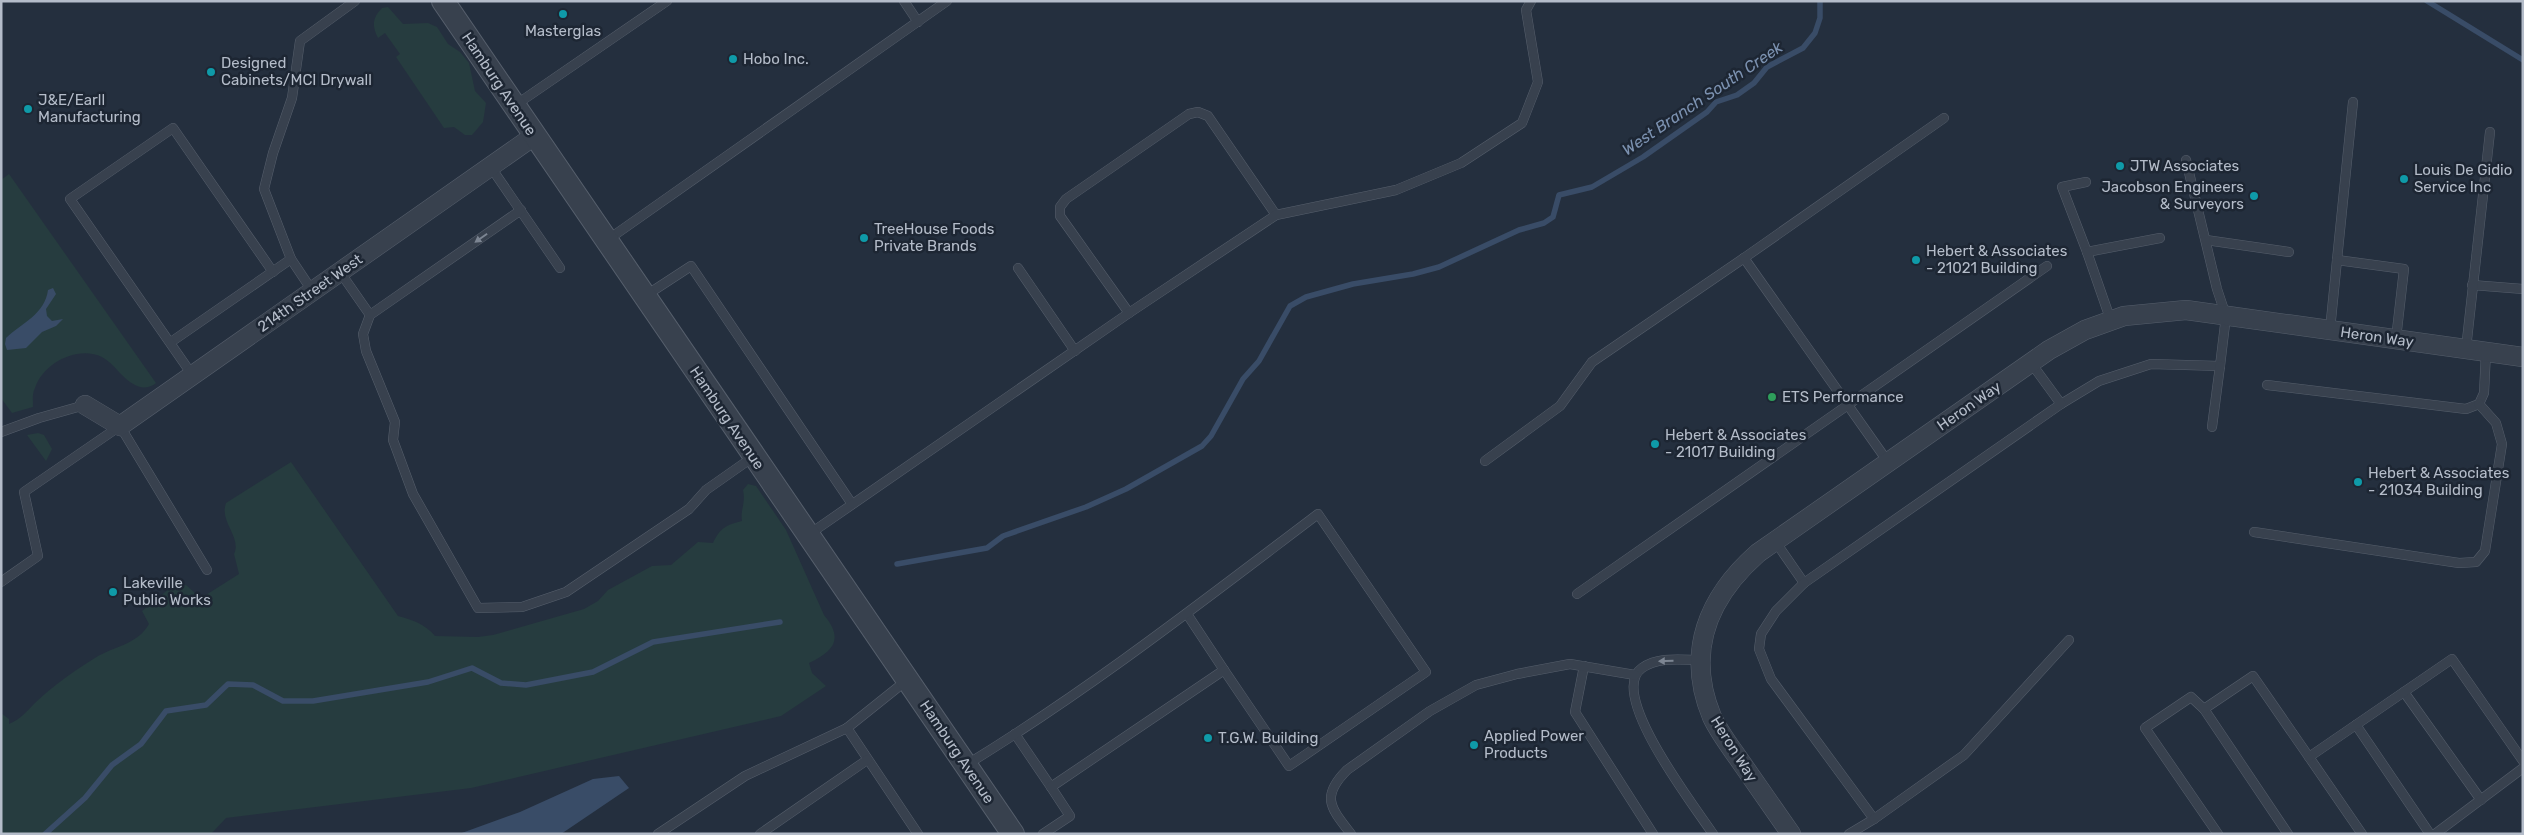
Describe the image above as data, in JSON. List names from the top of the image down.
{
  "streets": {
    "street": ["Hamburg Avenue", "214th Street West", "Heron Way"]
  },
  "crossings": [
    ["Hamburg Avenue", "214th Street West"]
  ],
  "water": ["West Branch South Creek"],
  "places": [
    "Masterglas",
    "Hobo Inc.",
    "Designed Cabinets/MCI Drywall",
    "J&E/Earll Manufacturing",
    "JTW Associates",
    "Louis De Gidio Service Inc",
    "Jacobson Engineers & Surveyors",
    "TreeHouse Foods Private Brands",
    "Hebert & Associates - 21021 Building",
    "ETS Performance",
    "Hebert & Associates - 21017 Building",
    "Hebert & Associates - 21034 Building",
    "Lakeville Public Works",
    "T.G.W. Building",
    "Applied Power Products"
  ]
}
